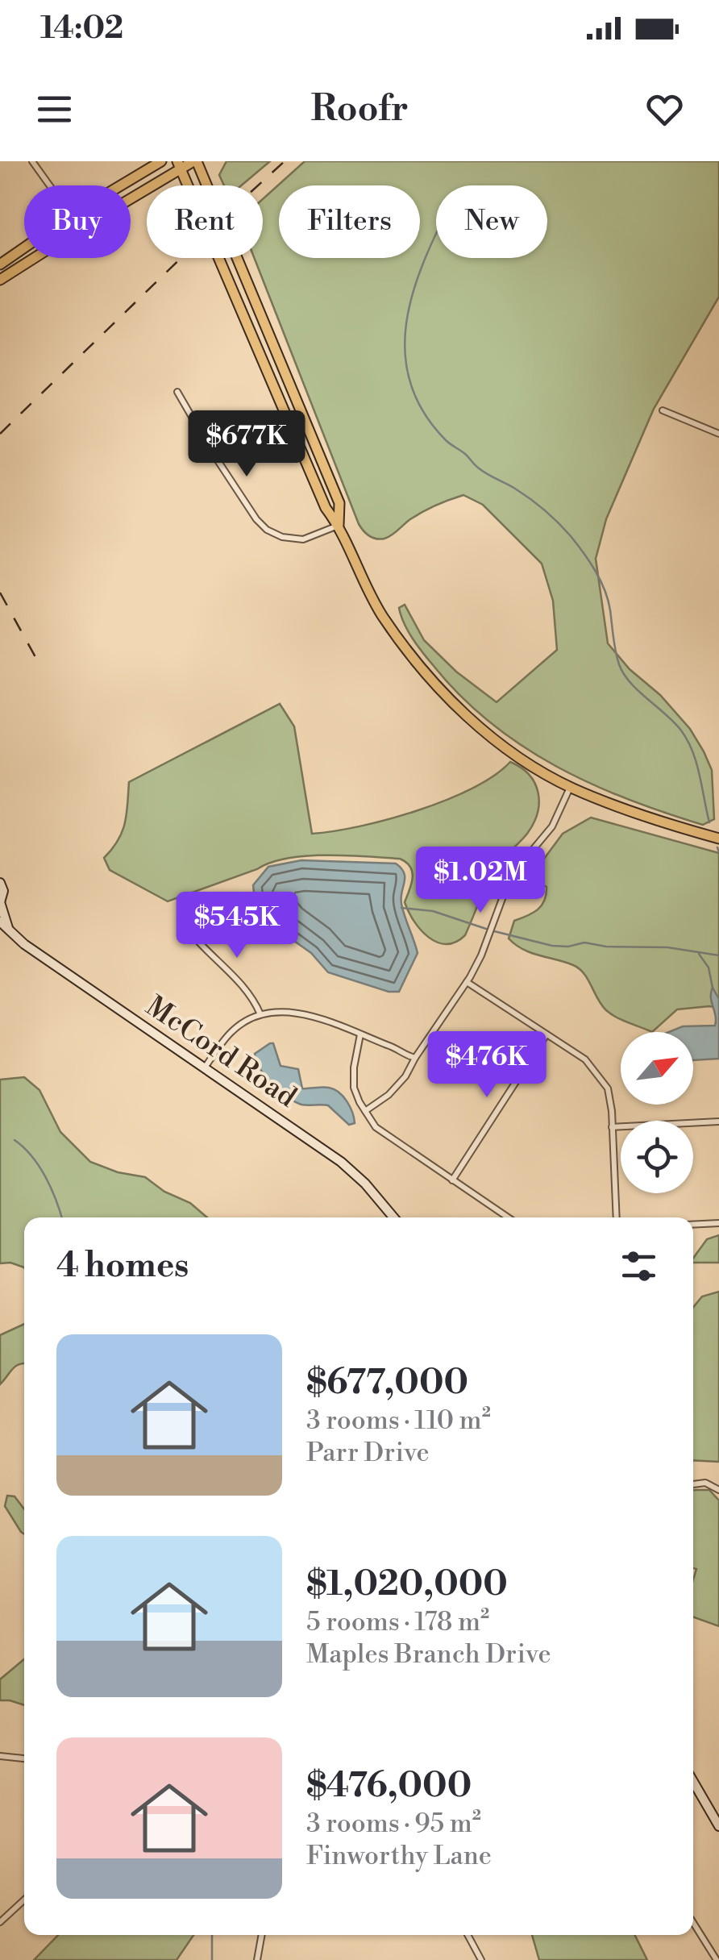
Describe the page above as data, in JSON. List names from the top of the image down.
{
  "streets": {
    "street": ["McCord Road"]
  },
  "north": "top right",
  "page": {
    "status": "14:02",
    "header": "Roofr",
    "chip": [
      "Buy",
      "Rent",
      "Filters",
      "New"
    ],
    "price": [
      "$677K",
      "$1.02M",
      "$545K",
      "$476K"
    ],
    "heading": "4 homes",
    "list": [
      {
        "name": "$677,000",
        "note": "3 rooms · 110 m² · Parr Drive"
      },
      {
        "name": "$1,020,000",
        "note": "5 rooms · 178 m² · Maples Branch Drive"
      },
      {
        "name": "$476,000",
        "note": "3 rooms · 95 m² · Finworthy Lane"
      }
    ]
  }
}
